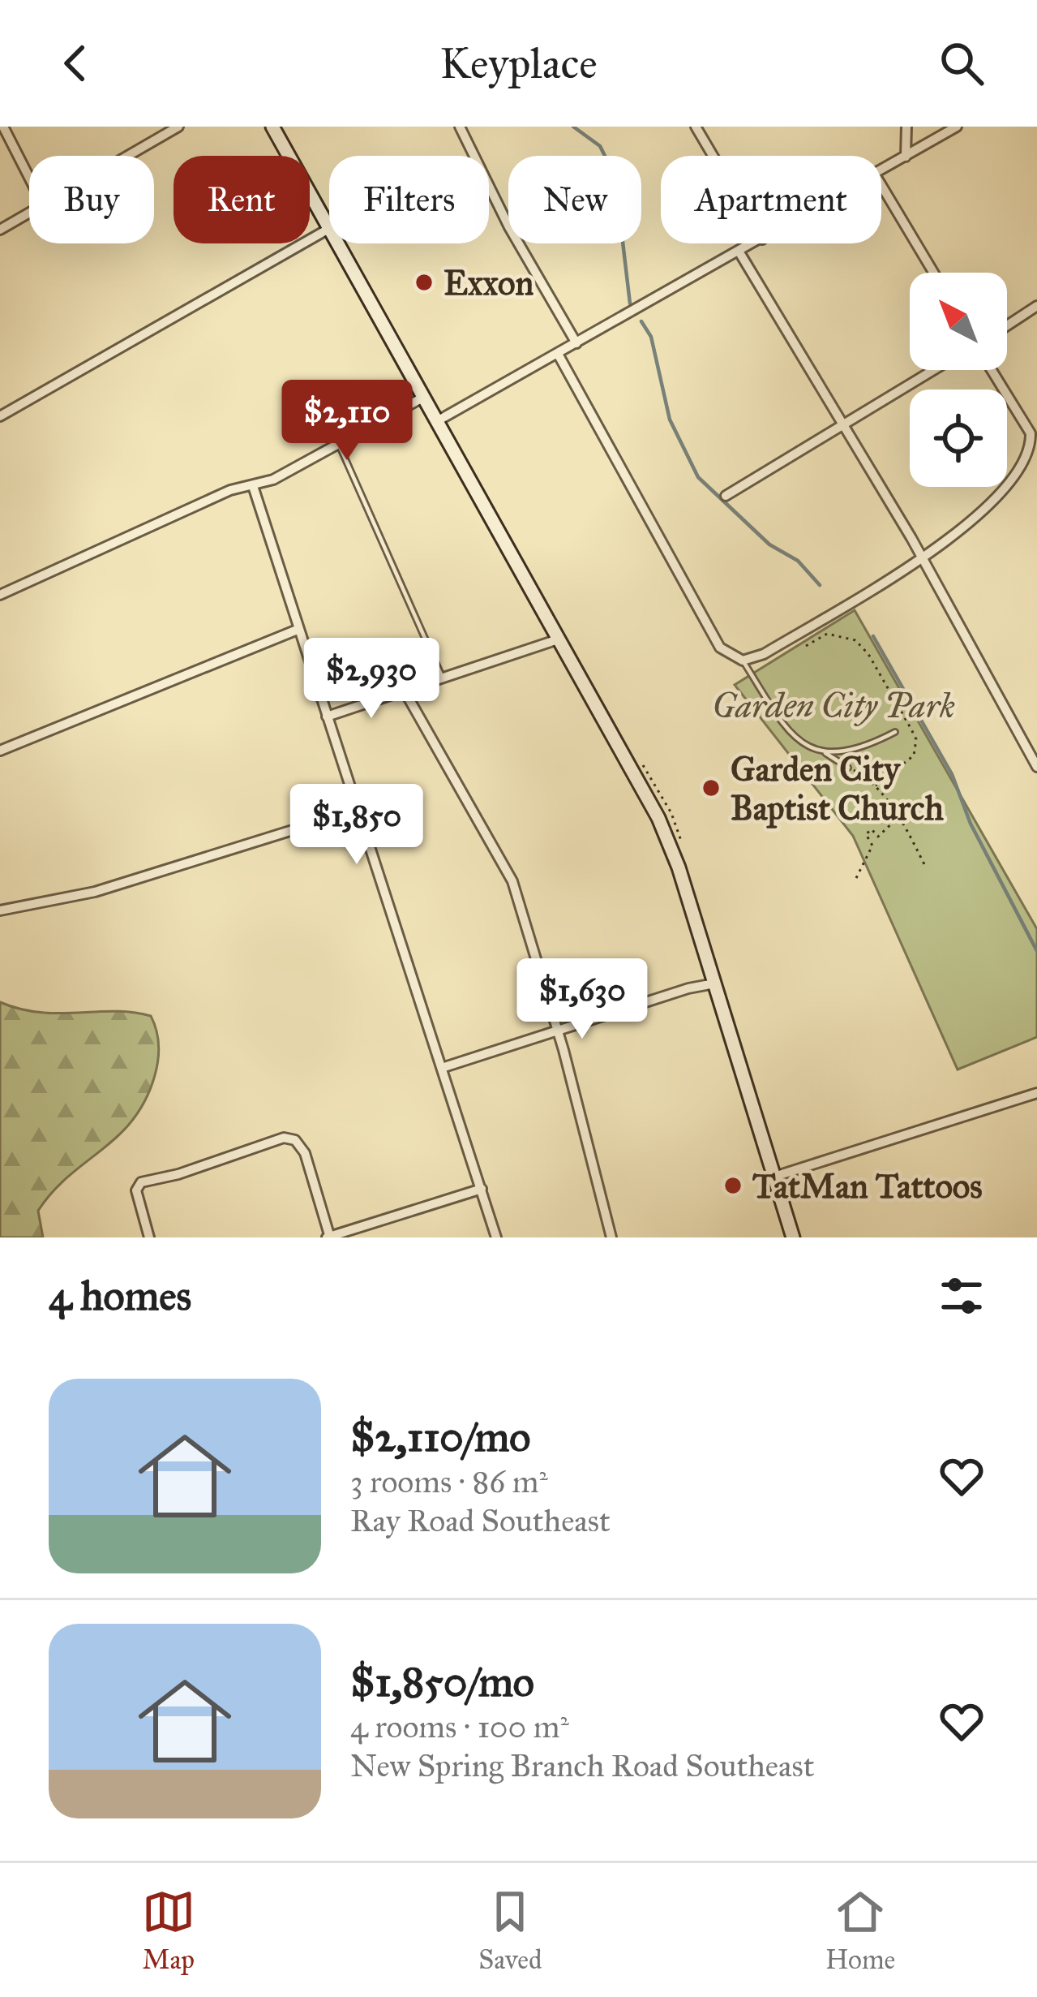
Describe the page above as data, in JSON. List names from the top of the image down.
{
  "parks": ["Garden City Park"],
  "places": ["Exxon", "Garden City Baptist Church", "TatMan Tattoos"],
  "north": "top left",
  "page": {
    "header": "Keyplace",
    "chip": [
      "Buy",
      "Rent",
      "Filters",
      "New",
      "Apartment"
    ],
    "price": [
      "$2,110",
      "$2,930",
      "$1,850",
      "$1,630"
    ],
    "heading": "4 homes",
    "list": [
      {
        "name": "$2,110/mo",
        "note": "3 rooms · 86 m² · Ray Road Southeast"
      },
      {
        "name": "$1,850/mo",
        "note": "4 rooms · 100 m² · New Spring Branch Road Southeast"
      }
    ],
    "tabs": ["Map", "Saved", "Home"]
  }
}
